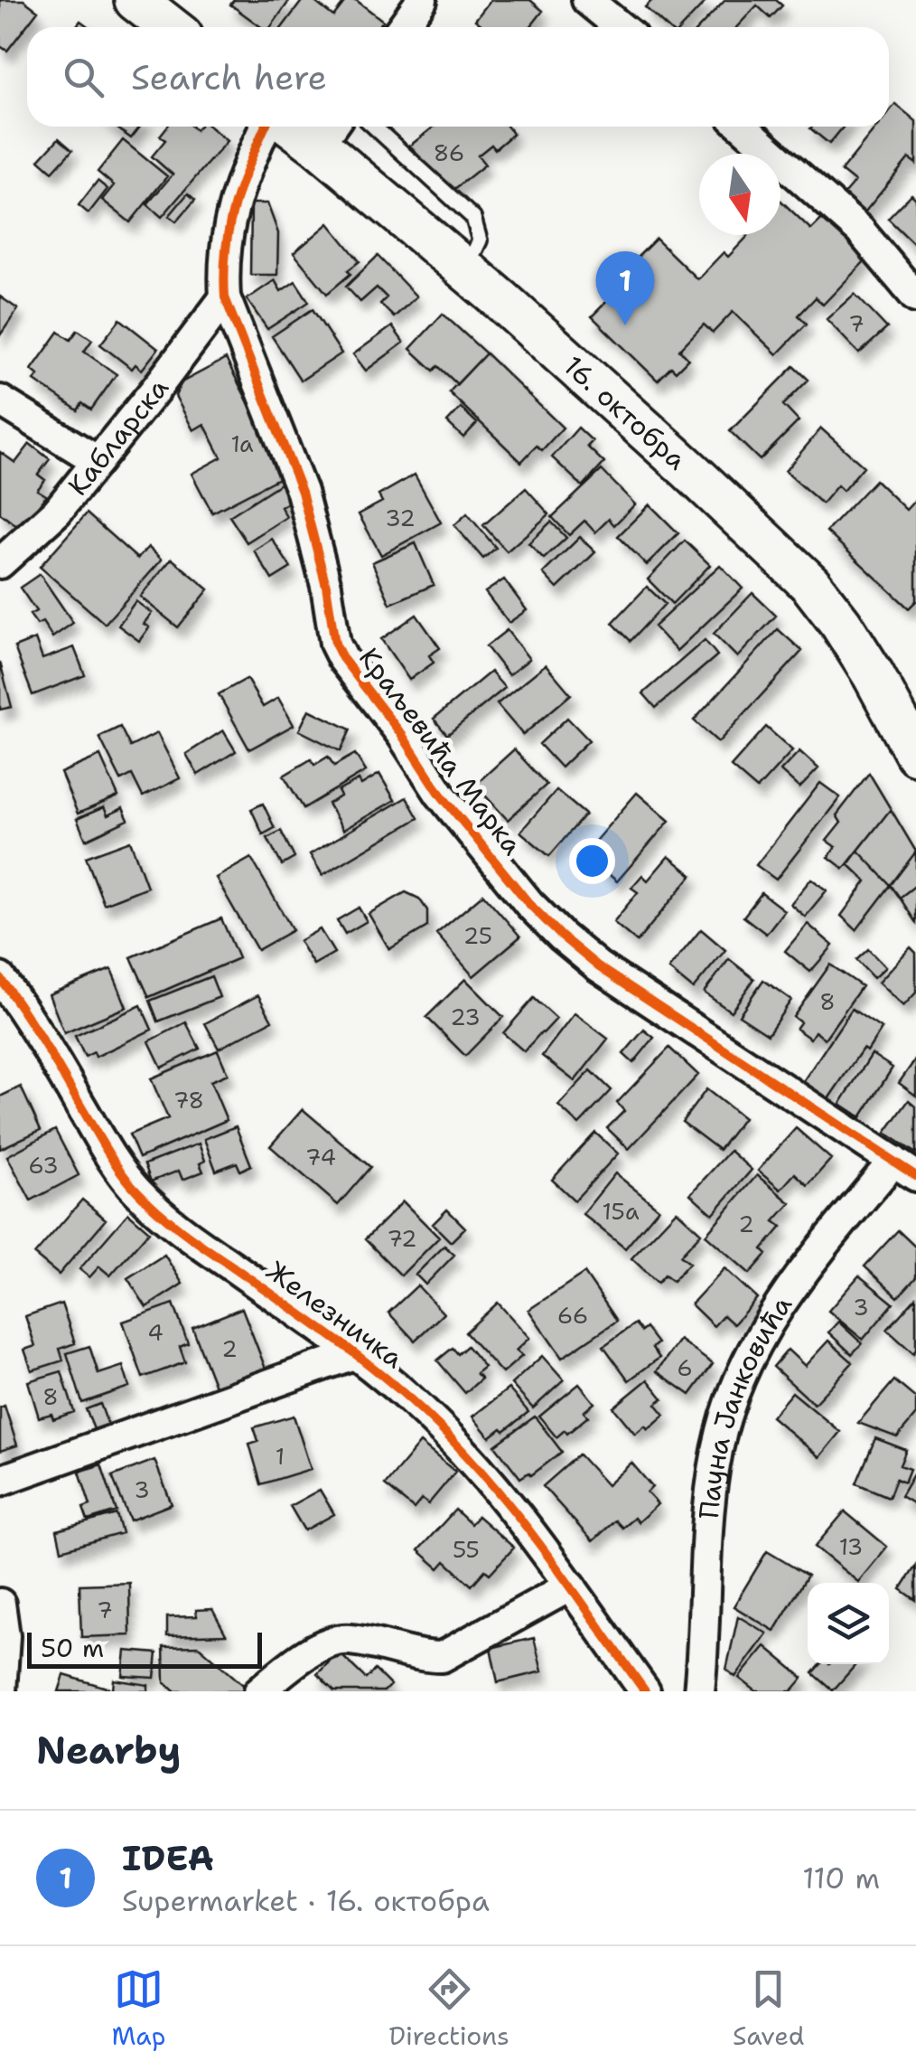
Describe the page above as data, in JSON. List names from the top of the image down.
{
  "streets": {
    "main road": ["16. октобра"],
    "street": [
      "Кабларска",
      "Краљевића Марка",
      "Железничка",
      "Пауна Јанковића"
    ]
  },
  "crossings": [
    ["Кабларска", "Краљевића Марка"],
    ["Краљевића Марка", "Пауна Јанковића"]
  ],
  "house_numbers": [
    "86",
    "7",
    "1a",
    "32",
    "25",
    "8",
    "23",
    "78",
    "74",
    "63",
    "15a",
    "2",
    "72",
    "3",
    "66",
    "4",
    "2",
    "6",
    "8",
    "1",
    "3",
    "13",
    "55",
    "7"
  ],
  "scale_bar": "50 m",
  "north": "bottom",
  "page": {
    "search": "Search here",
    "pins": "1",
    "scale": "50 m",
    "heading": "Nearby",
    "list": [
      {
        "mark": "1",
        "name": "IDEA",
        "note": "Supermarket · 16. октобра",
        "value": "110 m"
      }
    ],
    "nav": ["Map", "Directions", "Saved"]
  }
}
